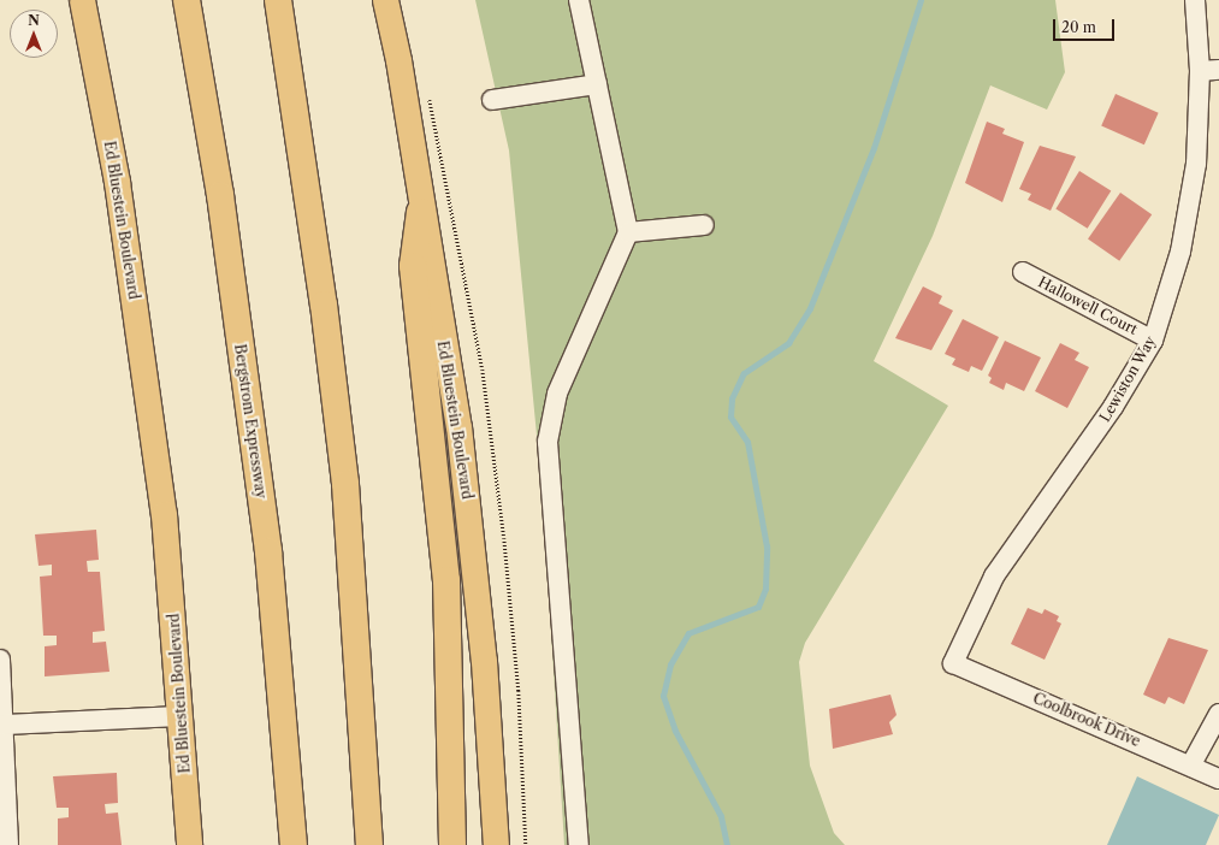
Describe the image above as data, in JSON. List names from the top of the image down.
{
  "streets": {
    "highway": ["Bergstrom Expressway"],
    "main road": ["Ed Bluestein Boulevard"],
    "street": ["Hallowell Court", "Lewiston Way", "Coolbrook Drive"]
  },
  "crossings": [
    ["Hallowell Court", "Lewiston Way"],
    ["Lewiston Way", "Coolbrook Drive"]
  ],
  "scale_bar": "20 m",
  "north": "top"
}
